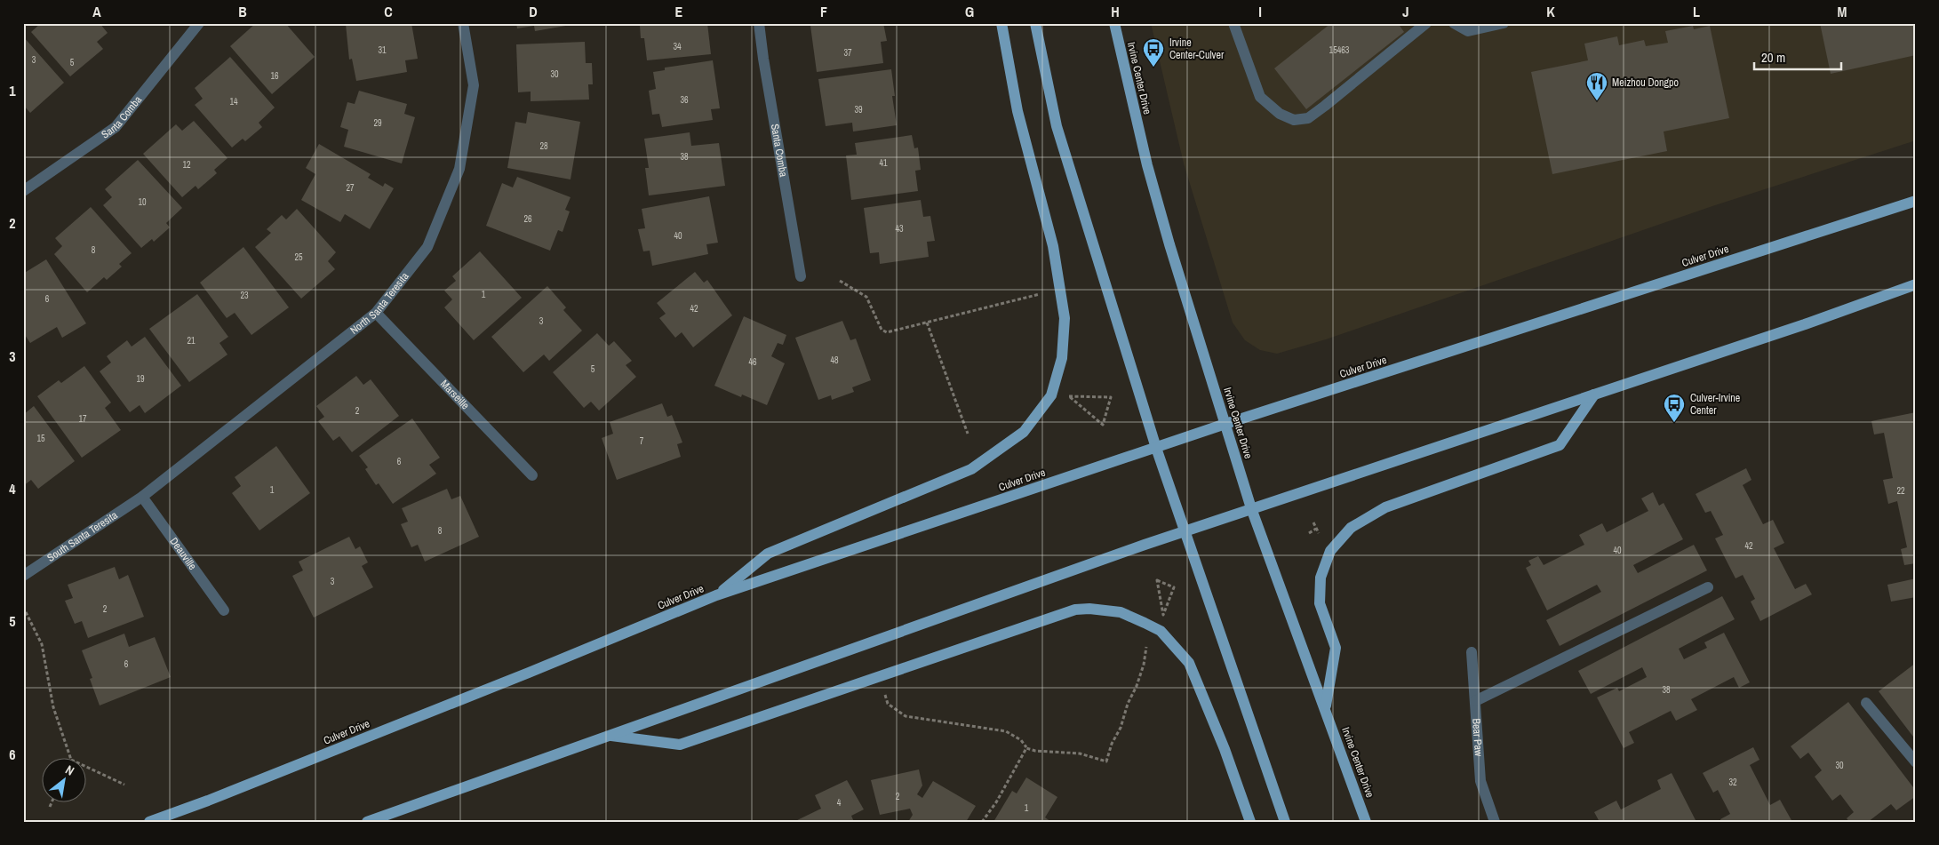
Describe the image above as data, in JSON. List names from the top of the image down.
{
  "streets": {
    "main road": ["Irvine Center Drive", "Culver Drive"],
    "street": [
      "Santa Comba",
      "North Santa Teresita",
      "Marseille",
      "South Santa Teresita",
      "Deauville",
      "Bear Paw"
    ]
  },
  "crossings": [
    ["Irvine Center Drive", "Culver Drive"],
    ["North Santa Teresita", "Marseille"],
    ["North Santa Teresita", "South Santa Teresita"],
    ["North Santa Teresita", "Deauville"],
    ["South Santa Teresita", "Deauville"]
  ],
  "places": {
    "bus stop": ["Irvine Center-Culver", "Culver-Irvine Center"],
    "restaurant": ["Meizhou Dongpo"]
  },
  "house_numbers": [
    "34",
    "31",
    "15463",
    "37",
    "3",
    "5",
    "30",
    "16",
    "36",
    "14",
    "39",
    "29",
    "28",
    "38",
    "41",
    "12",
    "27",
    "10",
    "26",
    "43",
    "40",
    "8",
    "25",
    "1",
    "23",
    "6",
    "42",
    "3",
    "21",
    "48",
    "46",
    "5",
    "19",
    "2",
    "17",
    "15",
    "7",
    "6",
    "1",
    "22",
    "8",
    "42",
    "40",
    "3",
    "2",
    "6",
    "38",
    "30",
    "32",
    "2",
    "4",
    "1"
  ],
  "scale_bar": "20 m",
  "north": "top right",
  "grid": {
    "columns": [
      "A",
      "B",
      "C",
      "D",
      "E",
      "F",
      "G",
      "H",
      "I",
      "J",
      "K",
      "L",
      "M"
    ],
    "rows": [
      "1",
      "2",
      "3",
      "4",
      "5",
      "6"
    ]
  }
}
